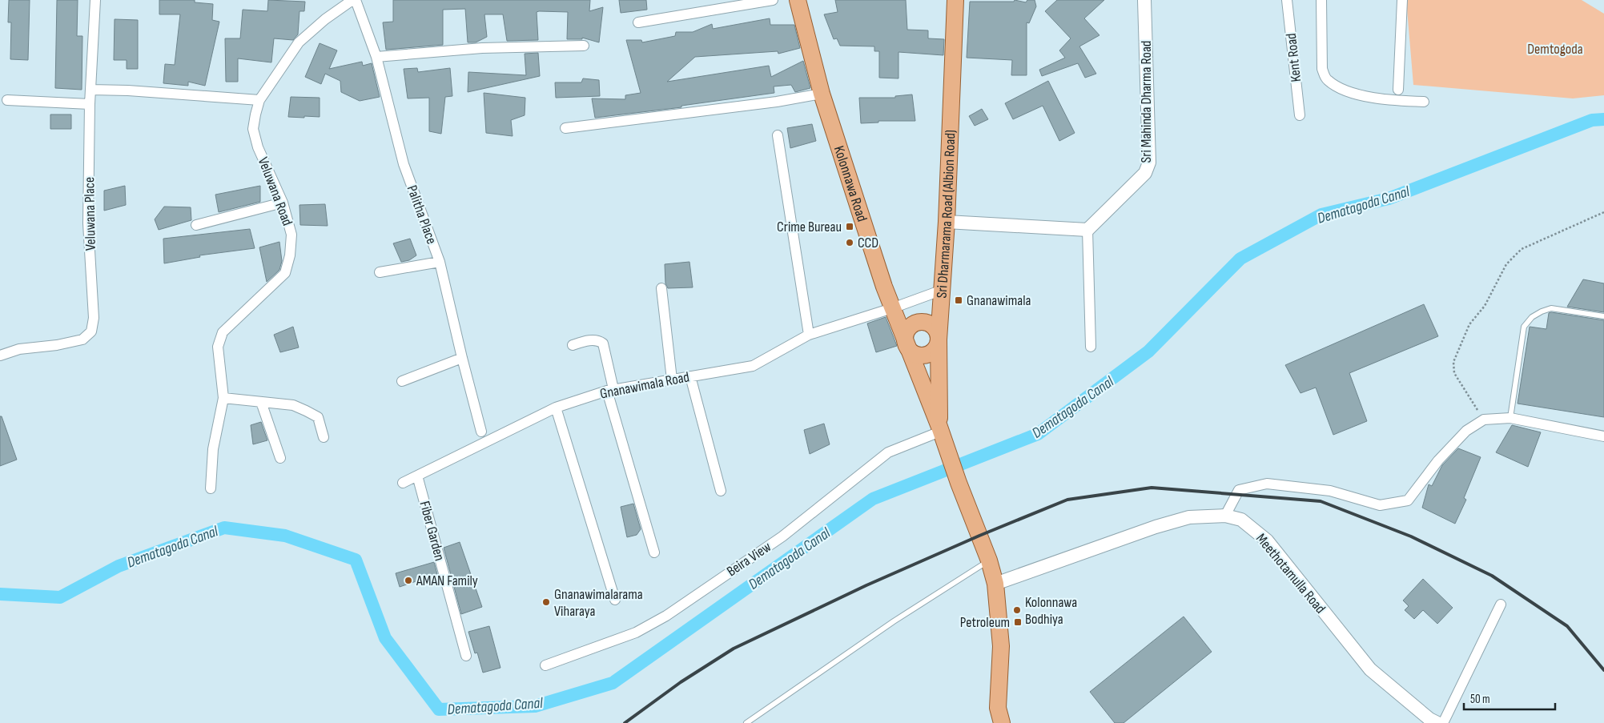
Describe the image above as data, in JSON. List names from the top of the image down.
{
  "streets": {
    "main road": ["Kolonnawa Road", "Sri Dharmarama Road (Albion Road)"],
    "street": [
      "Kent Road",
      "Sri Mahinda Dharma Road",
      "Veluwana Road",
      "Veluwana Place",
      "Palitha Place",
      "Gnanawimala Road",
      "Fiber Garden",
      "Beira View",
      "Meethotamulla Road"
    ]
  },
  "crossings": [
    ["Kolonnawa Road", "Sri Dharmarama Road (Albion Road)"],
    ["Kolonnawa Road", "Gnanawimala Road"],
    ["Kolonnawa Road", "Beira View"],
    ["Kolonnawa Road", "Meethotamulla Road"],
    ["Sri Dharmarama Road (Albion Road)", "Gnanawimala Road"],
    ["Sri Dharmarama Road (Albion Road)", "Beira View"],
    ["Gnanawimala Road", "Fiber Garden"]
  ],
  "water": ["Dematagoda Canal"],
  "parks": ["Demtogoda"],
  "places": {
    "transit": ["Crime Bureau", "Gnanawimala", "Petroleum"],
    "other": [
      "CCD",
      "AMAN Family",
      "Gnanawimalarama Viharaya",
      "Kolonnawa Bodhiya"
    ]
  },
  "scale_bar": "50 m"
}
